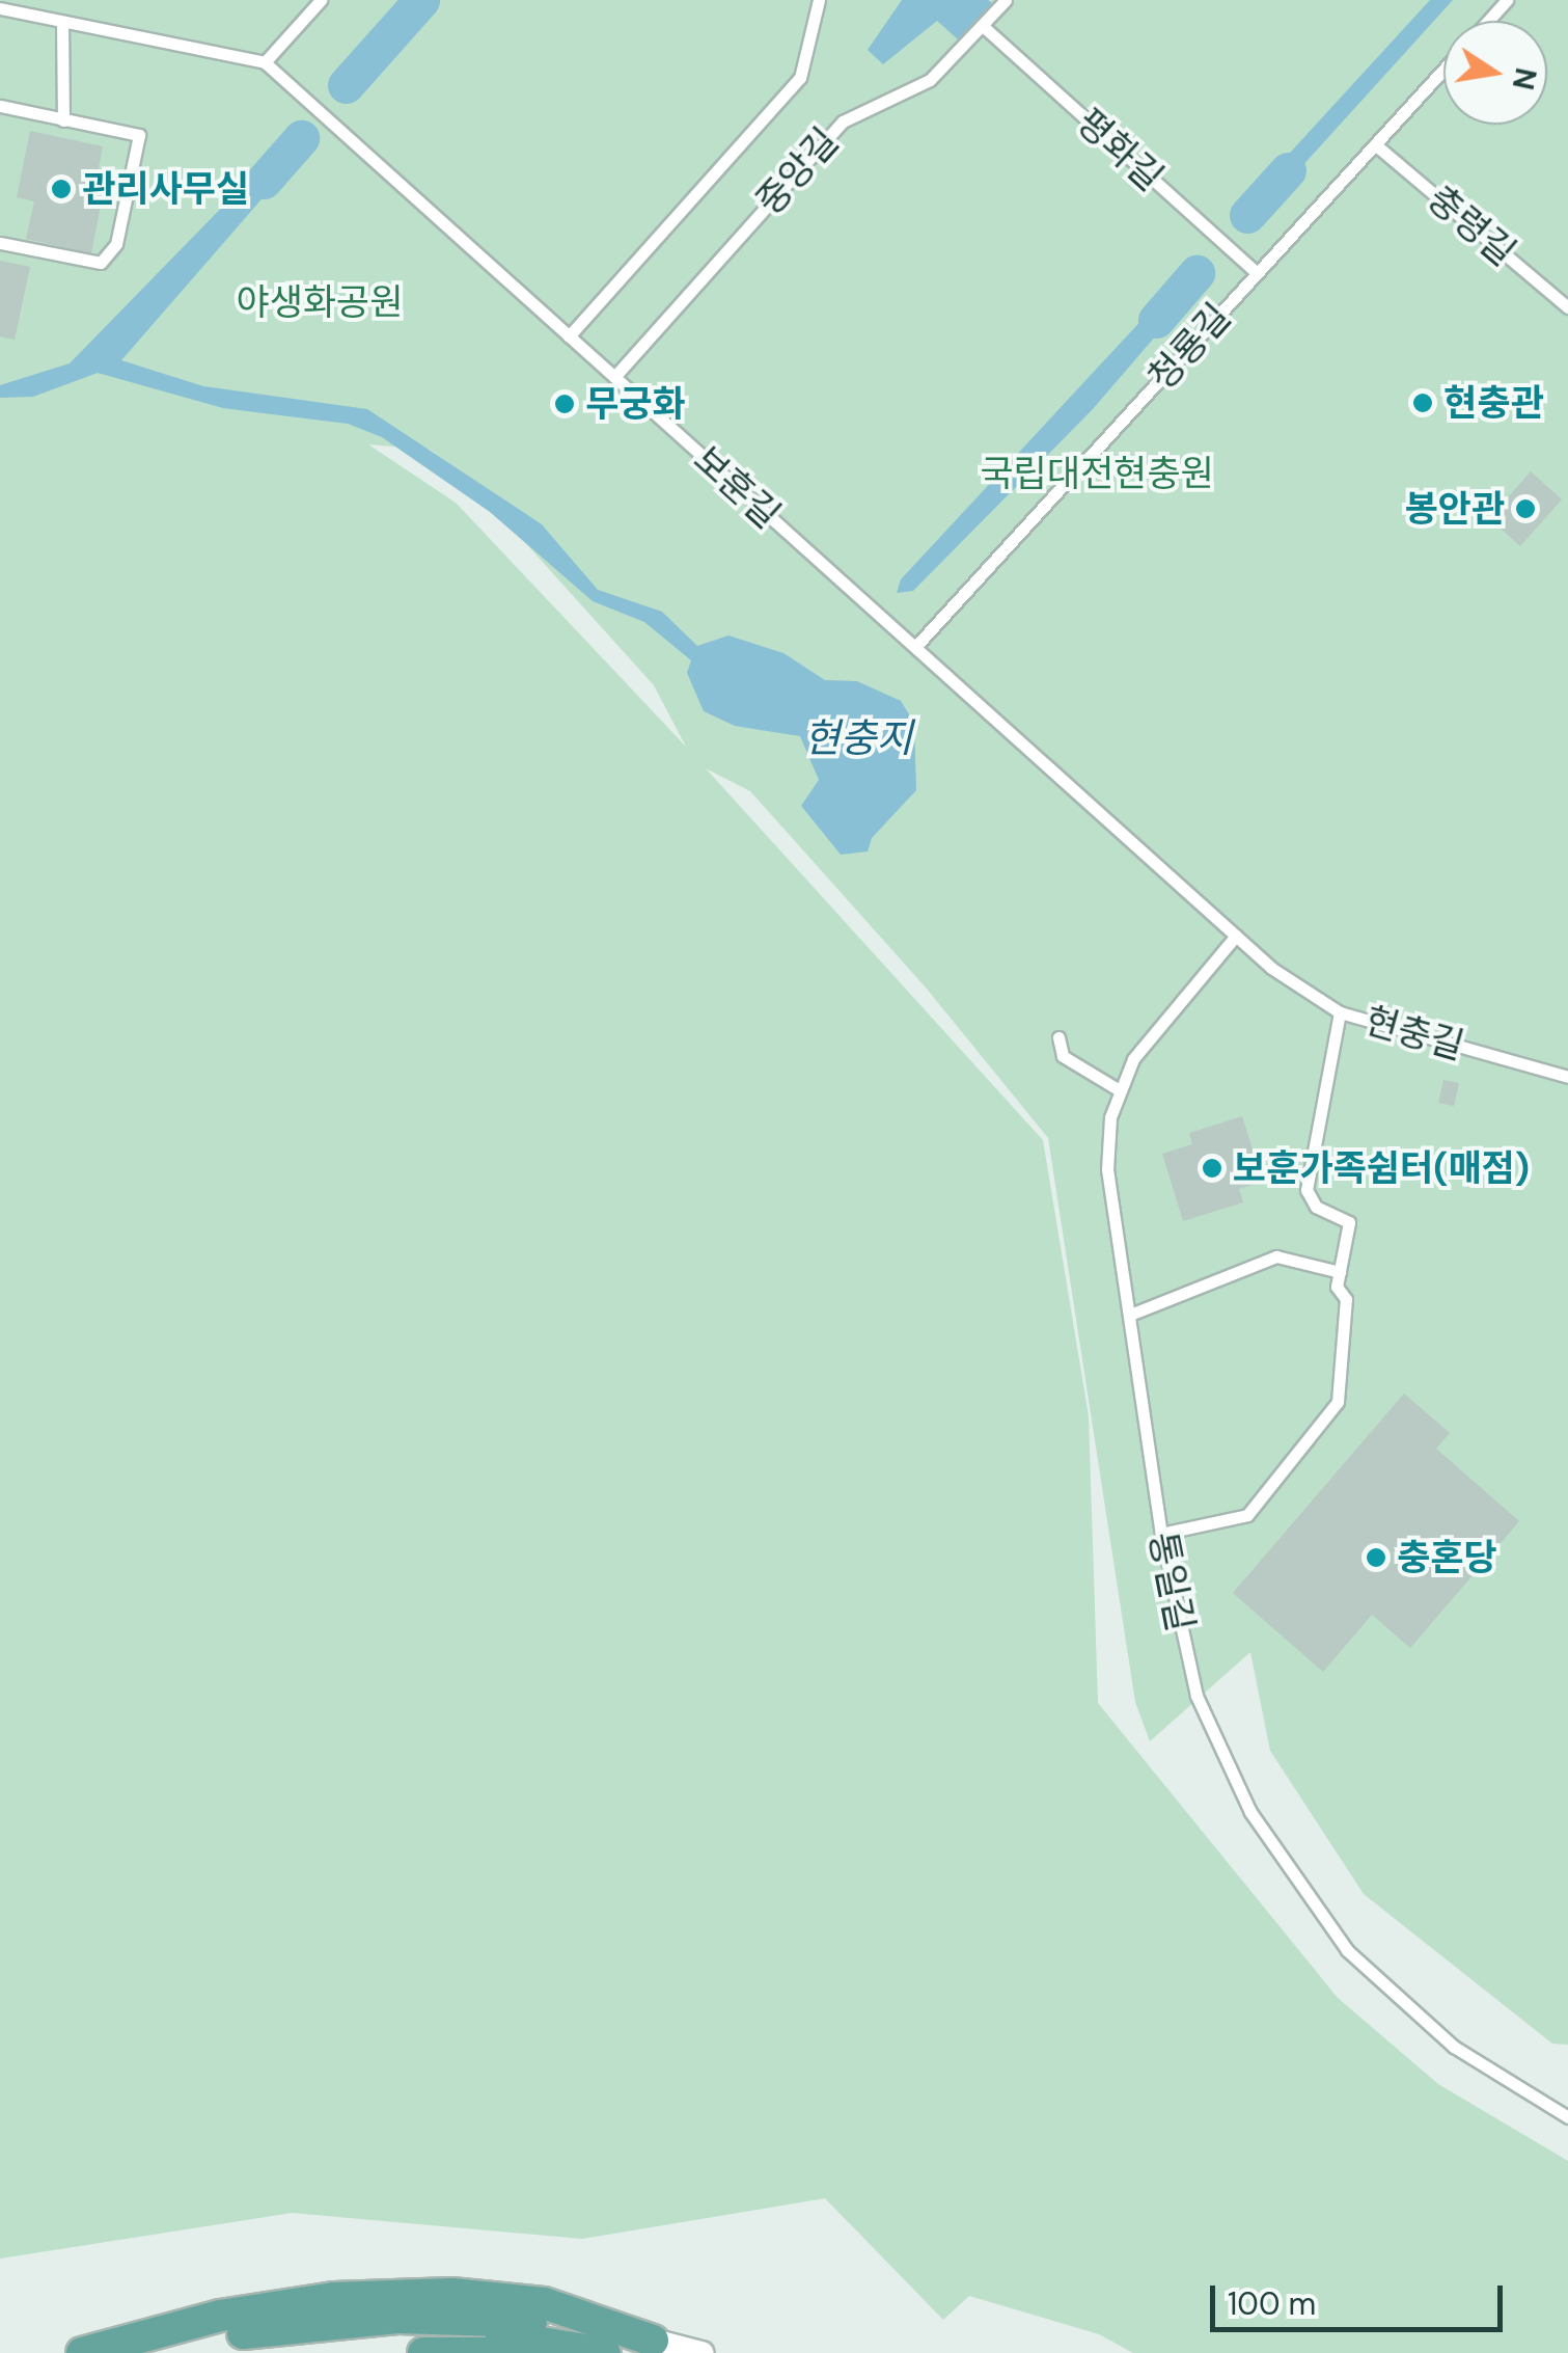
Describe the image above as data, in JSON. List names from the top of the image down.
{
  "streets": {
    "lane": [
      "평화길",
      "중앙길",
      "충령길",
      "청룡길",
      "보훈길",
      "현충길",
      "통일길"
    ]
  },
  "crossings": [
    ["평화길", "중앙길"],
    ["평화길", "청룡길"],
    ["중앙길", "보훈길"],
    ["충령길", "청룡길"],
    ["청룡길", "보훈길"],
    ["보훈길", "현충길"],
    ["보훈길", "통일길"]
  ],
  "water": ["현충지"],
  "parks": ["야생화공원", "국립대전현충원"],
  "places": [
    "관리사무실",
    "현충관",
    "무궁화",
    "봉안관",
    "보훈가족쉼터(매점)",
    "충혼당"
  ],
  "scale_bar": "100 m",
  "north": "right"
}
